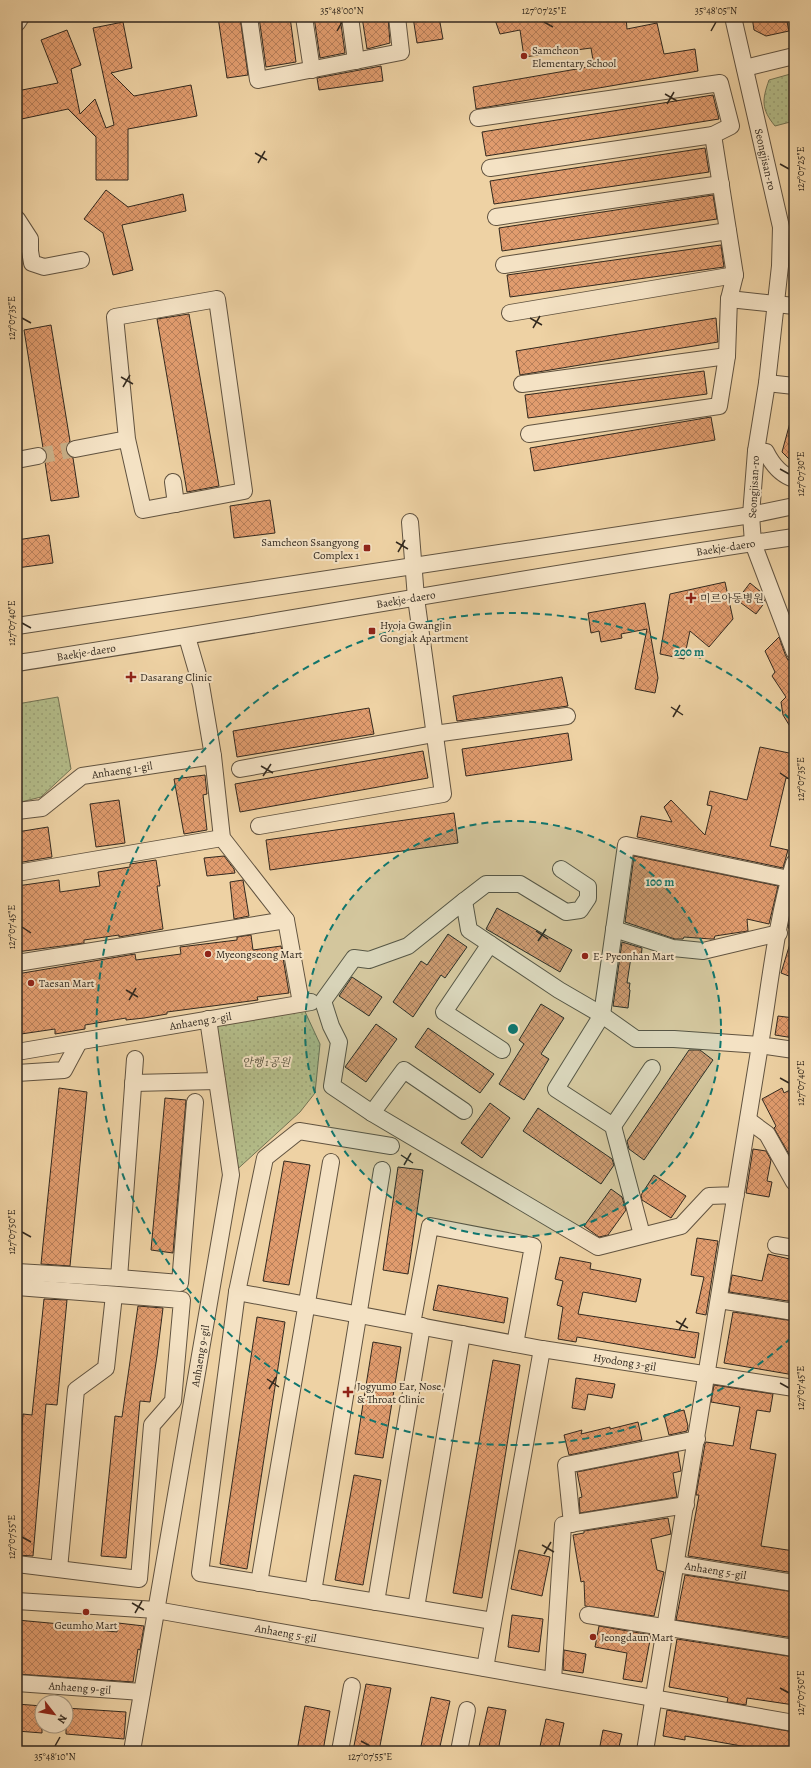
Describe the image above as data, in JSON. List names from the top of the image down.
{
  "streets": {
    "street": [
      "Seongjisan-ro",
      "Baekje-daero",
      "Anhaeng 1-gil",
      "Anhaeng 2-gil",
      "Anhaeng 9-gil",
      "Hyodong 3-gil",
      "Anhaeng 5-gil"
    ]
  },
  "crossings": [
    ["Seongjisan-ro", "Baekje-daero"],
    ["Anhaeng 2-gil", "Anhaeng 9-gil"],
    ["Anhaeng 9-gil", "Anhaeng 5-gil"]
  ],
  "parks": ["안행 1공원"],
  "places": {
    "other": [
      "Samcheon Elementary School",
      "Myeongseong Mart",
      "E- Pyeonhan Mart",
      "Taesan Mart",
      "Geumho Mart",
      "Jeongdaun Mart"
    ],
    "transit": ["Samcheon Ssangyong Complex 1", "Hyoja Gwangjin Gongjak Apartment"],
    "health": ["미르아동병원", "Dasarang Clinic", "Jogyumo Ear, Nose, & Throat Clinic"]
  },
  "north": "bottom right",
  "coordinates": [
    "35°48'00\"N",
    "127°07'25\"E",
    "35°48'05\"N",
    "127°07'35\"E",
    "127°07'30\"E",
    "127°07'40\"E",
    "127°07'45\"E",
    "127°07'50\"E",
    "127°07'55\"E",
    "35°48'10\"N"
  ],
  "rings": ["200 m", "100 m"]
}
